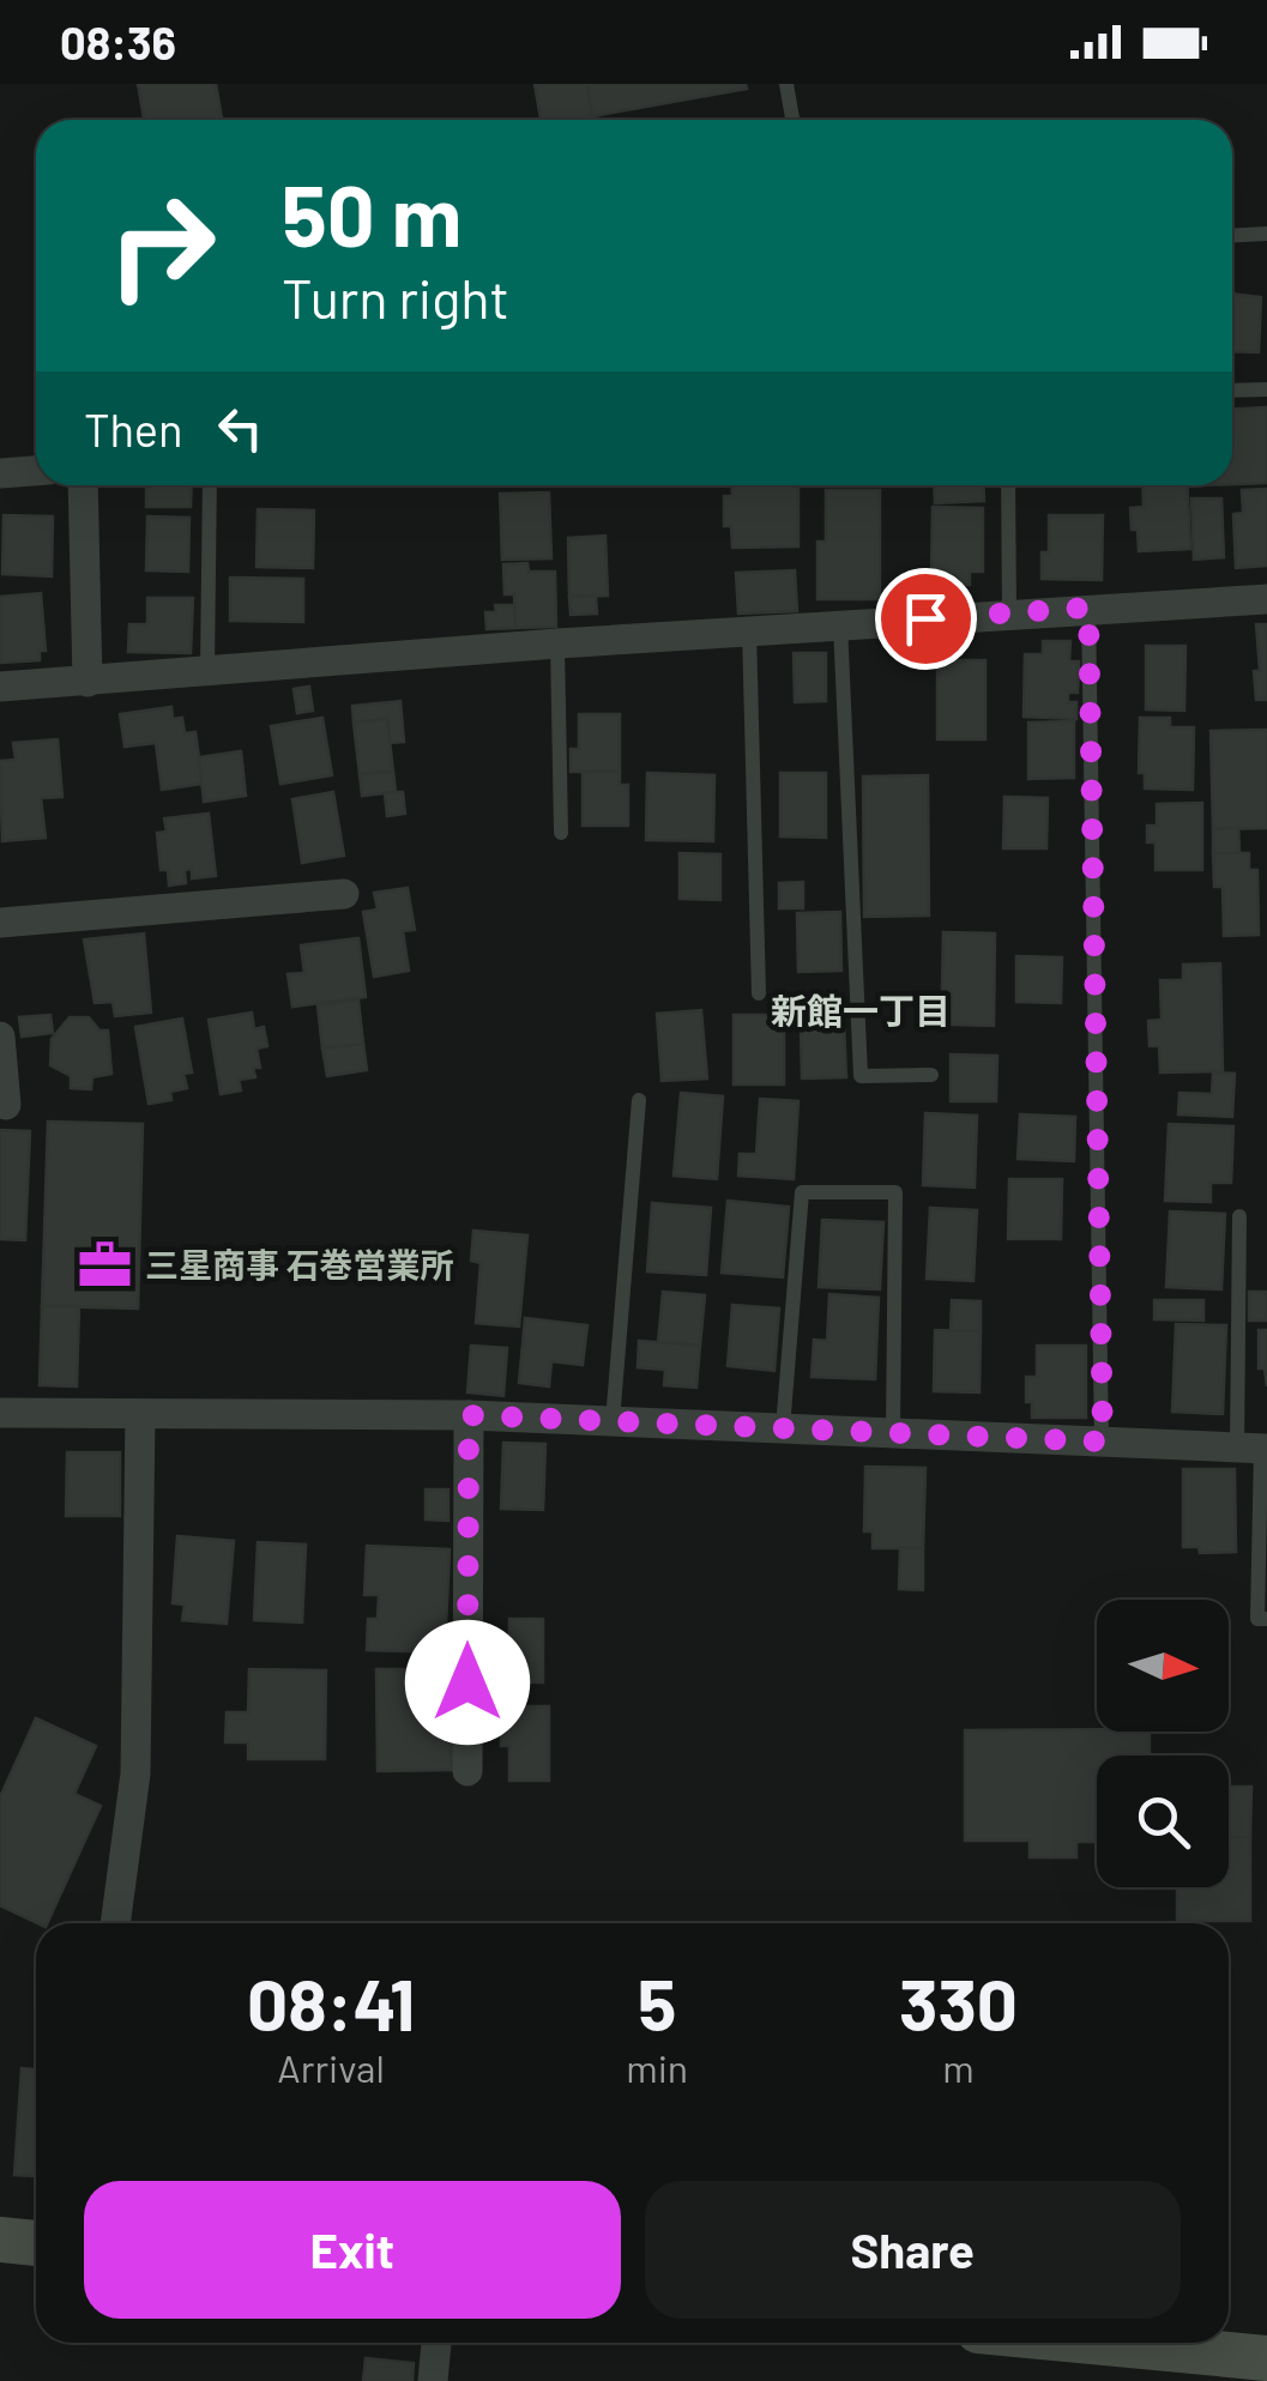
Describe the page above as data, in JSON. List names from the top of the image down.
{
  "districts": ["新館一丁目"],
  "places": {
    "office": ["三星商事 石巻営業所"]
  },
  "north": "right",
  "page": {
    "status": "08:36",
    "turn": ["50 m", "Turn right"],
    "then": "Then",
    "eta": [
      "08:41",
      "Arrival",
      "5",
      "min",
      "330",
      "m"
    ],
    "buttons": ["Exit", "Share"]
  }
}
